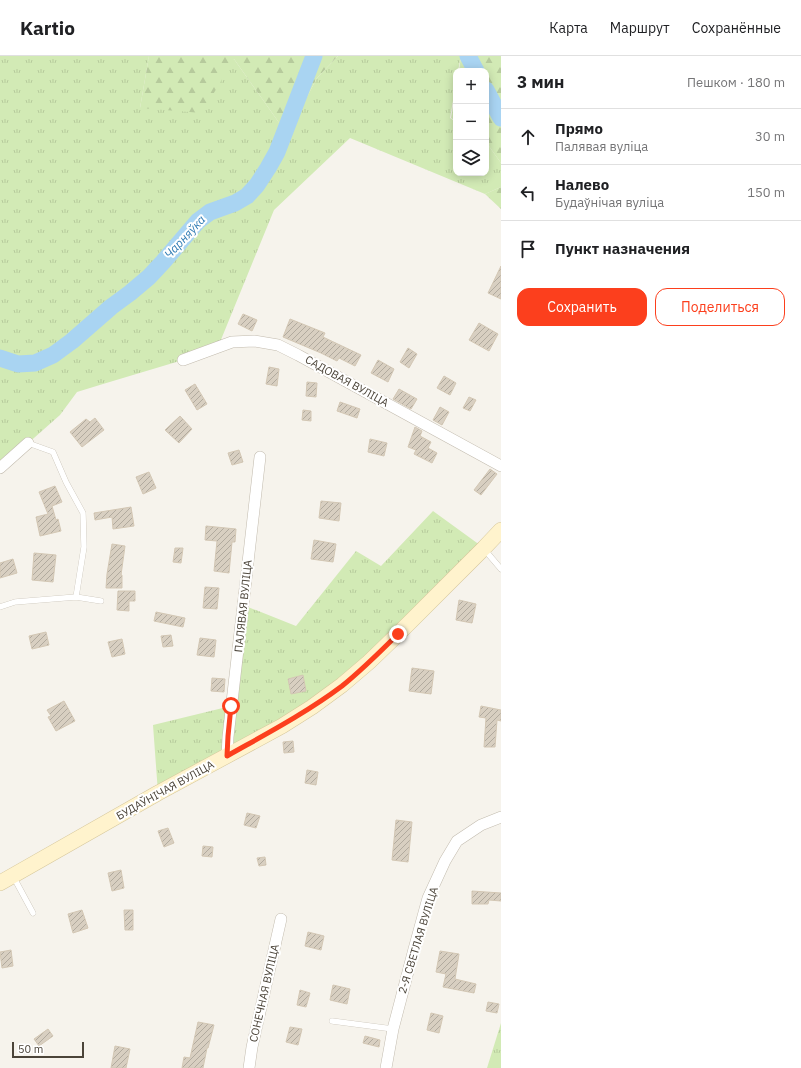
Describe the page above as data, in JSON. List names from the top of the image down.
{
  "streets": {
    "main road": ["БУДАЎНІЧАЯ ВУЛІЦА"],
    "street": [
      "САДОВАЯ ВУЛІЦА",
      "ПАЛЯВАЯ ВУЛІЦА",
      "2-Я СВЕТЛАЯ ВУЛІЦА",
      "СОНЕЧНАЯ ВУЛІЦА"
    ]
  },
  "crossings": [
    ["ПАЛЯВАЯ ВУЛІЦА", "БУДАЎНІЧАЯ ВУЛІЦА"]
  ],
  "water": ["Чарняўка"],
  "scale_bar": "50 m",
  "page": {
    "header": "Kartio",
    "nav": ["Карта", "Маршрут", "Сохранённые"],
    "heading": ["3 мин", "Пешком · 180 m"],
    "map_buttons": ["+", "−"],
    "list": [
      ["Прямо", "Палявая вуліца", "30 m"],
      ["Налево", "Будаўнічая вуліца", "150 m"],
      "Пункт назначения"
    ],
    "buttons": ["Сохранить", "Поделиться"],
    "scale": "50 m"
  }
}
